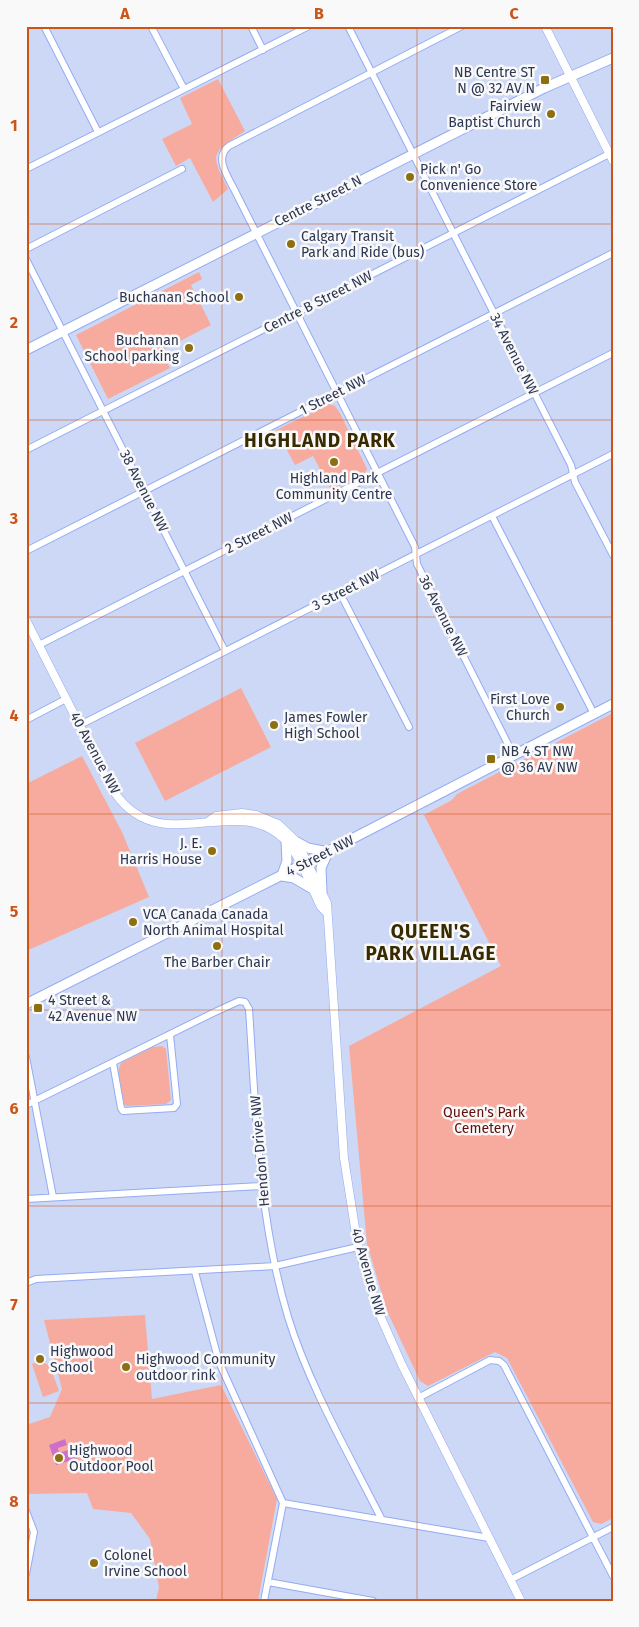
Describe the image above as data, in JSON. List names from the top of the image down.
{
  "streets": {
    "main road": ["Centre Street N", "4 Street NW"],
    "street": [
      "Centre B Street NW",
      "34 Avenue NW",
      "1 Street NW",
      "38 Avenue NW",
      "2 Street NW",
      "3 Street NW",
      "36 Avenue NW",
      "40 Avenue NW",
      "Hendon Drive NW"
    ]
  },
  "crossings": [
    ["Centre Street N", "34 Avenue NW"],
    ["Centre Street N", "38 Avenue NW"],
    ["Centre Street N", "36 Avenue NW"],
    ["Centre B Street NW", "34 Avenue NW"],
    ["Centre B Street NW", "38 Avenue NW"],
    ["Centre B Street NW", "36 Avenue NW"],
    ["34 Avenue NW", "1 Street NW"],
    ["34 Avenue NW", "2 Street NW"],
    ["34 Avenue NW", "3 Street NW"],
    ["34 Avenue NW", "36 Avenue NW"],
    ["1 Street NW", "38 Avenue NW"],
    ["1 Street NW", "36 Avenue NW"],
    ["38 Avenue NW", "2 Street NW"],
    ["38 Avenue NW", "3 Street NW"],
    ["2 Street NW", "36 Avenue NW"],
    ["2 Street NW", "40 Avenue NW"],
    ["3 Street NW", "36 Avenue NW"],
    ["3 Street NW", "40 Avenue NW"],
    ["36 Avenue NW", "4 Street NW"],
    ["40 Avenue NW", "4 Street NW"]
  ],
  "districts": ["HIGHLAND PARK", "QUEEN'S PARK VILLAGE"],
  "parks": ["Queen's Park Cemetery"],
  "places": {
    "transit": ["NB Centre ST N @ 32 AV N", "NB 4 ST NW @ 36 AV NW", "4 Street & 42 Avenue NW"],
    "other": [
      "Fairview Baptist Church",
      "Pick n' Go Convenience Store",
      "Calgary Transit Park and Ride (bus)",
      "Buchanan School",
      "Buchanan School parking",
      "Highland Park Community Centre",
      "First Love Church",
      "James Fowler High School",
      "J. E. Harris House",
      "VCA Canada Canada North Animal Hospital",
      "The Barber Chair",
      "Highwood School",
      "Highwood Community outdoor rink",
      "Highwood Outdoor Pool",
      "Colonel Irvine School"
    ]
  },
  "grid": {
    "columns": ["A", "B", "C"],
    "rows": [
      "1",
      "2",
      "3",
      "4",
      "5",
      "6",
      "7",
      "8"
    ]
  }
}
